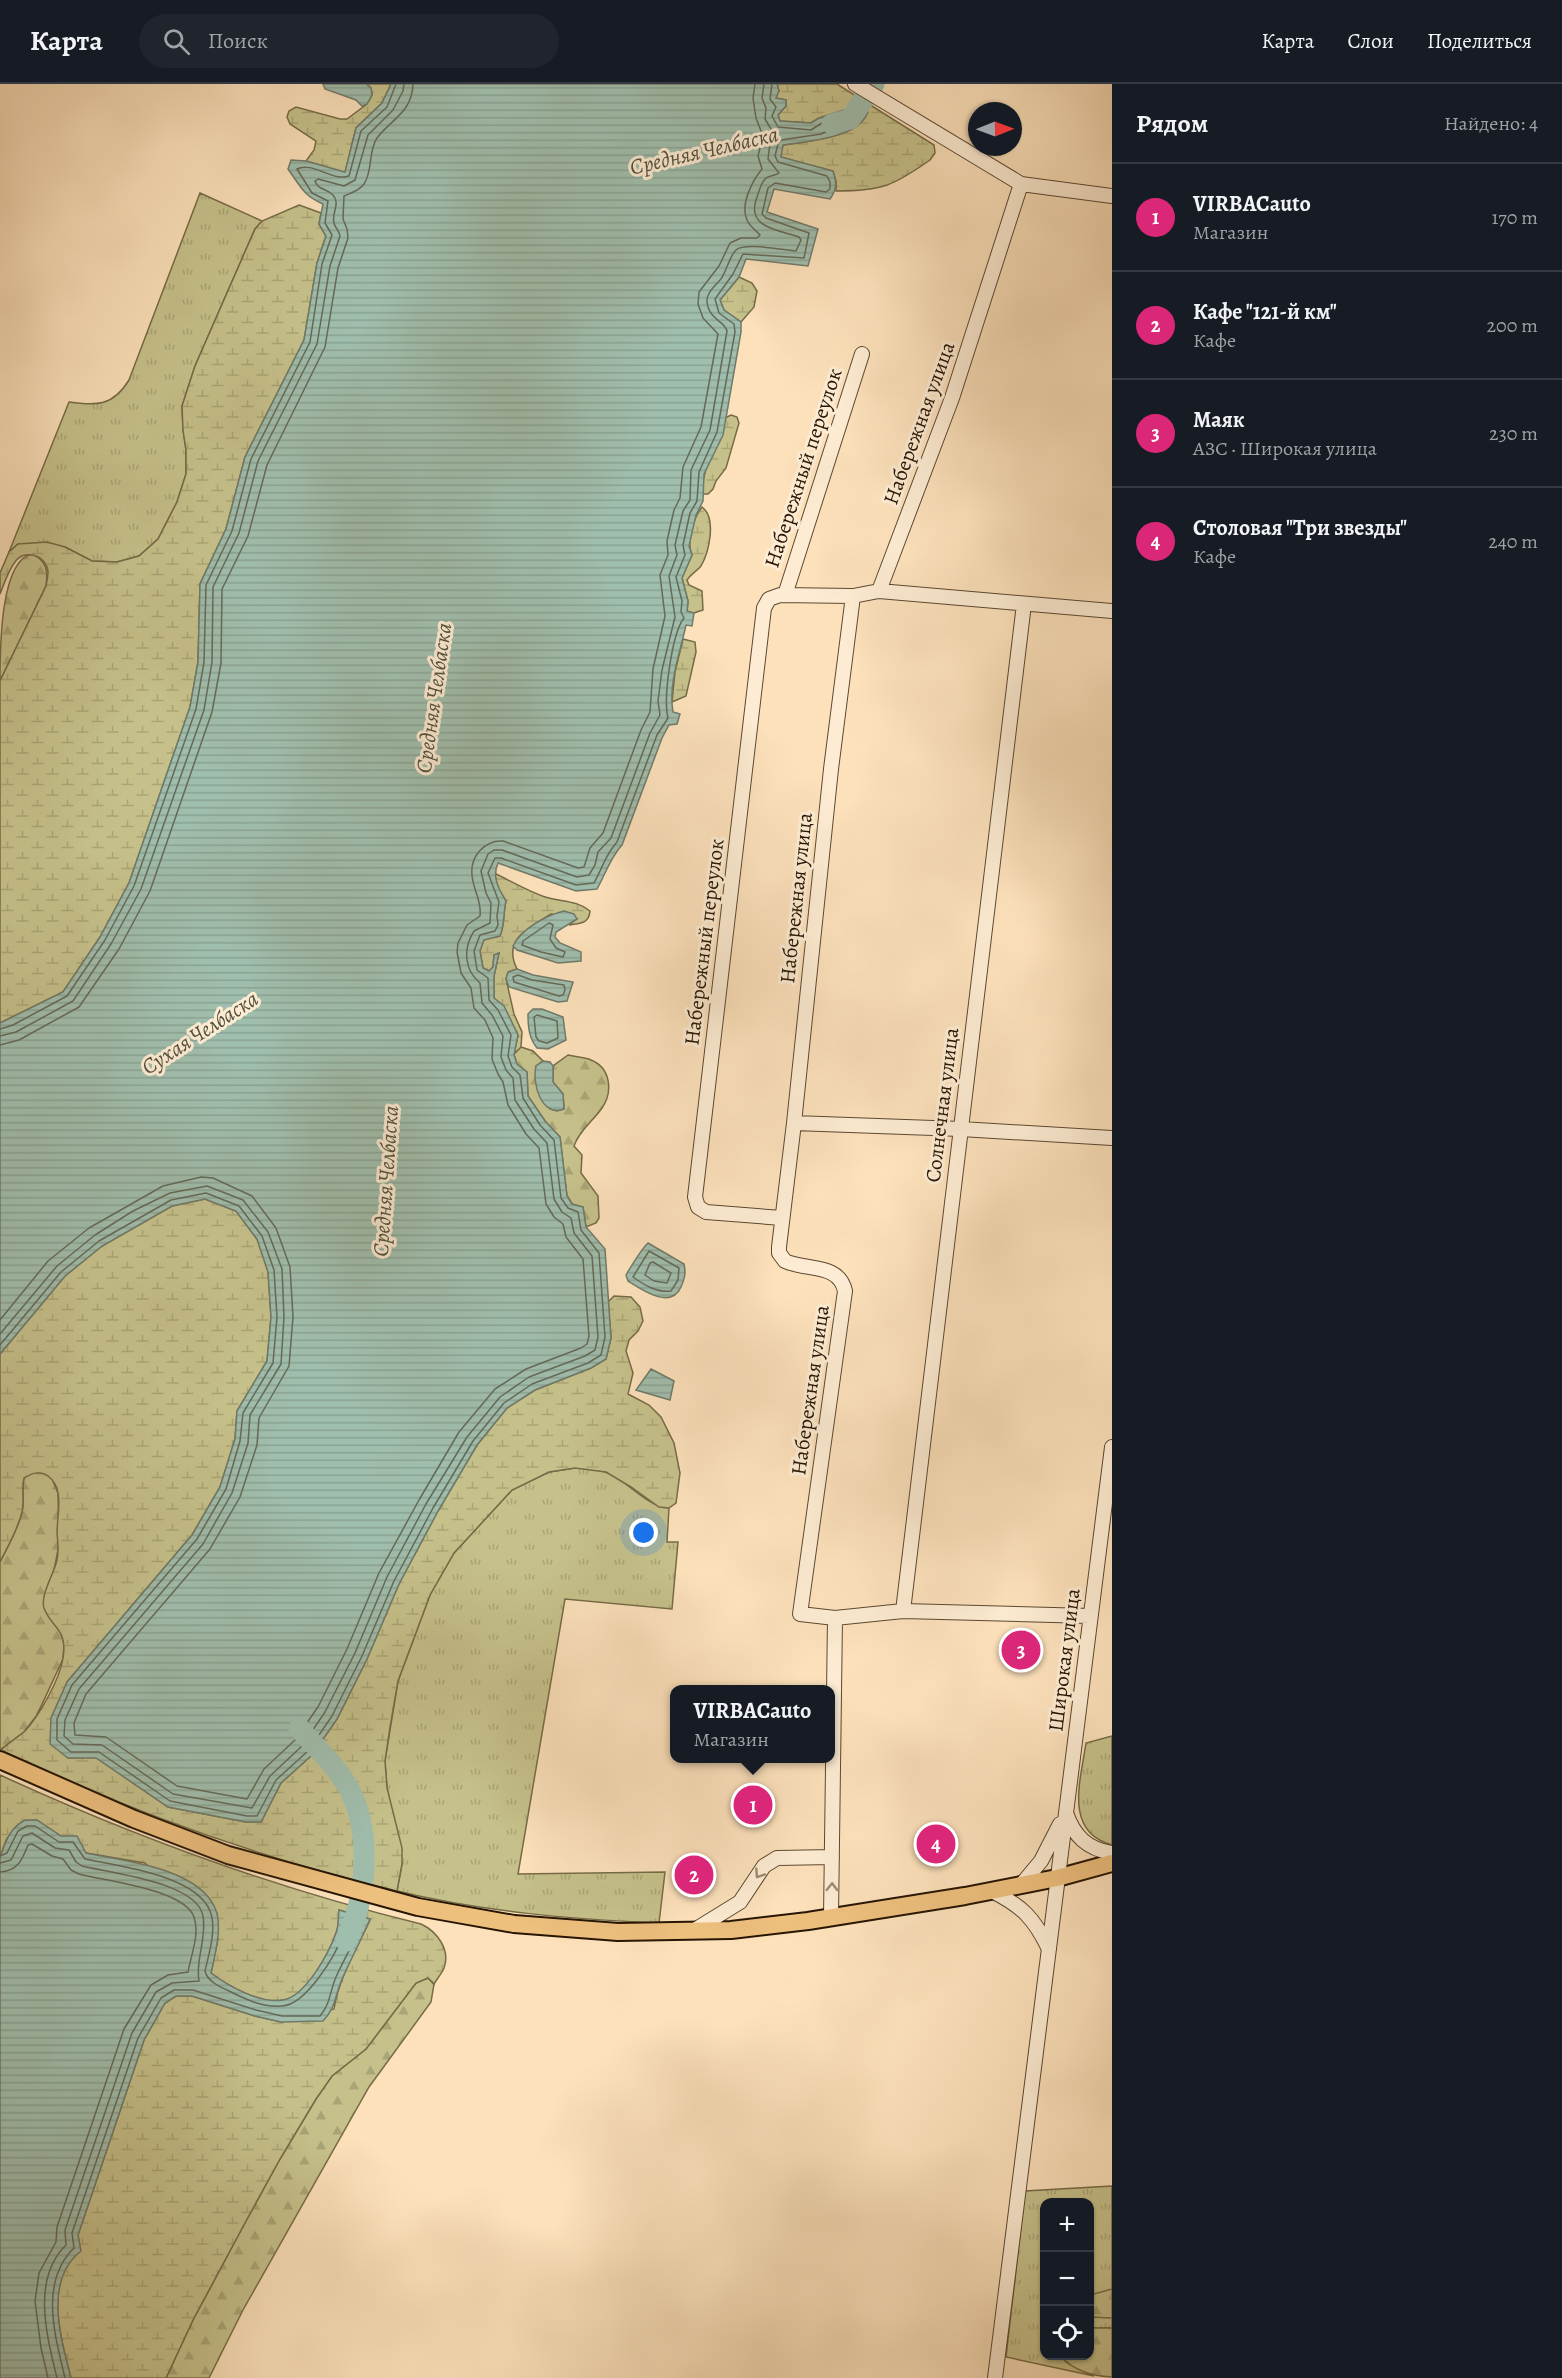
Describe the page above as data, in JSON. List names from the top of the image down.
{
  "streets": {
    "street": [
      "Набережная улица",
      "Набережный переулок",
      "Солнечная улица",
      "Широкая улица"
    ]
  },
  "crossings": [
    ["Набережная улица", "Набережный переулок"]
  ],
  "water": ["Средняя Челбаска", "Сухая Челбаска"],
  "north": "right",
  "page": {
    "header": "Карта",
    "search": "Поиск",
    "nav": ["Карта", "Слои", "Поделиться"],
    "heading": ["Рядом", "Найдено: 4"],
    "list": [
      {
        "mark": "1",
        "name": "VIRBACauto",
        "note": "Магазин",
        "value": "170 m"
      },
      {
        "mark": "2",
        "name": "Кафе \"121-й км\"",
        "note": "Кафе",
        "value": "200 m"
      },
      {
        "mark": "3",
        "name": "Маяк",
        "note": "АЗС · Широкая улица",
        "value": "230 m"
      },
      {
        "mark": "4",
        "name": "Столовая \"Три звезды\"",
        "note": "Кафе",
        "value": "240 m"
      }
    ],
    "pins": [
      "3",
      "1",
      "4",
      "2"
    ],
    "popup": ["VIRBACauto", "Магазин"],
    "map_buttons": ["+", "−"]
  }
}
